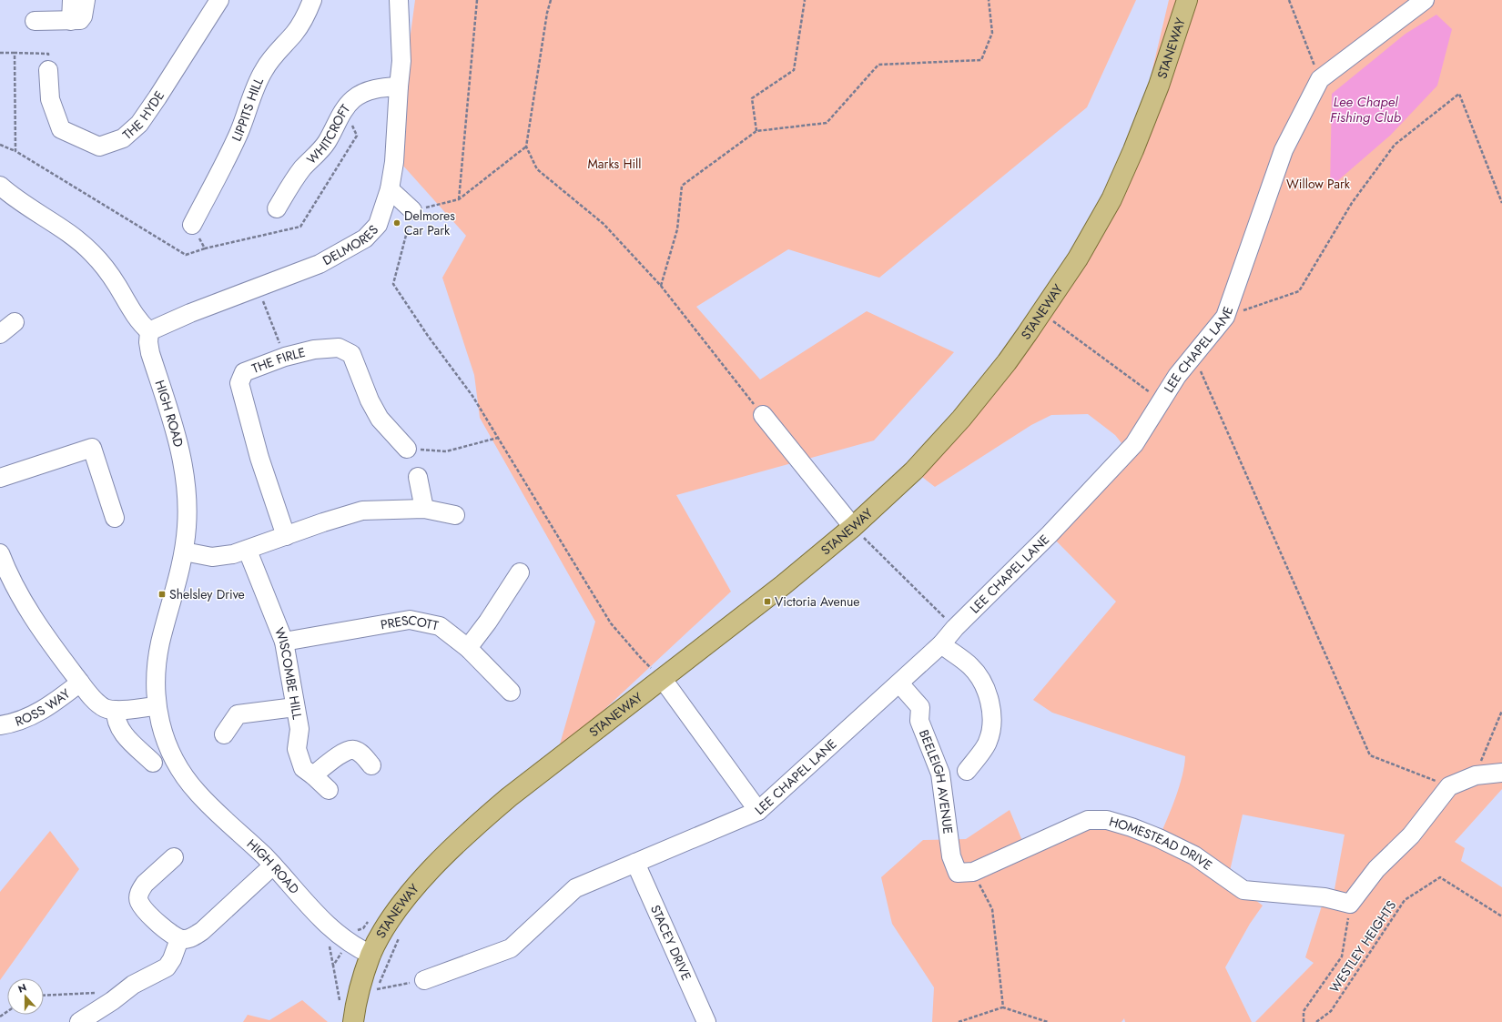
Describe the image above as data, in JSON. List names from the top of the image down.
{
  "streets": {
    "main road": ["STANEWAY"],
    "street": [
      "LIPPITS HILL",
      "THE HYDE",
      "WHITCROFT",
      "DELMORES",
      "LEE CHAPEL LANE",
      "THE FIRLE",
      "HIGH ROAD",
      "PRESCOTT",
      "WISCOMBE HILL",
      "ROSS WAY",
      "BEELEIGH AVENUE",
      "HOMESTEAD DRIVE",
      "STACEY DRIVE"
    ],
    "path": ["WESTLEY HEIGHTS"]
  },
  "crossings": [
    ["STANEWAY", "HIGH ROAD"],
    ["WHITCROFT", "DELMORES"],
    ["DELMORES", "HIGH ROAD"],
    ["LEE CHAPEL LANE", "BEELEIGH AVENUE"],
    ["LEE CHAPEL LANE", "STACEY DRIVE"],
    ["PRESCOTT", "WISCOMBE HILL"],
    ["BEELEIGH AVENUE", "HOMESTEAD DRIVE"],
    ["HOMESTEAD DRIVE", "WESTLEY HEIGHTS"]
  ],
  "water": ["Lee Chapel Fishing Club"],
  "parks": ["Marks Hill", "Willow Park"],
  "places": {
    "other": ["Delmores Car Park"],
    "transit": ["Shelsley Drive", "Victoria Avenue"]
  },
  "north": "top"
}
